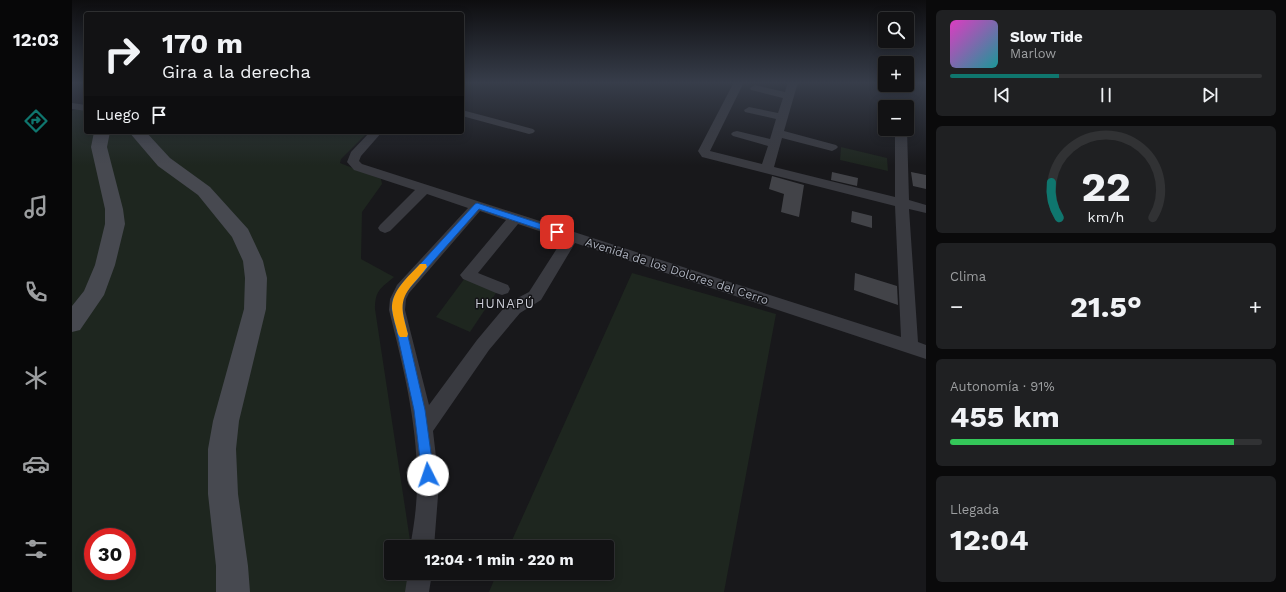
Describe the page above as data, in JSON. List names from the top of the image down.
{
  "streets": {
    "street": ["Avenida de los Dolores del Cerro"]
  },
  "districts": ["HUNAPÚ"],
  "page": {
    "tabs": "12:03",
    "map_buttons": ["+", "−"],
    "turn": ["170 m", "Gira a la derecha"],
    "song": ["Slow Tide", "Marlow"],
    "then": "Luego",
    "tile": [
      "Clima",
      ["Autonomía · 91%", "455 km"],
      ["Llegada", "12:04"]
    ],
    "heat": ["−", "21.5°", "+"],
    "limit": "30",
    "trip": "12:04 · 1 min · 220 m",
    "gauge": ["22", "km/h"]
  }
}
